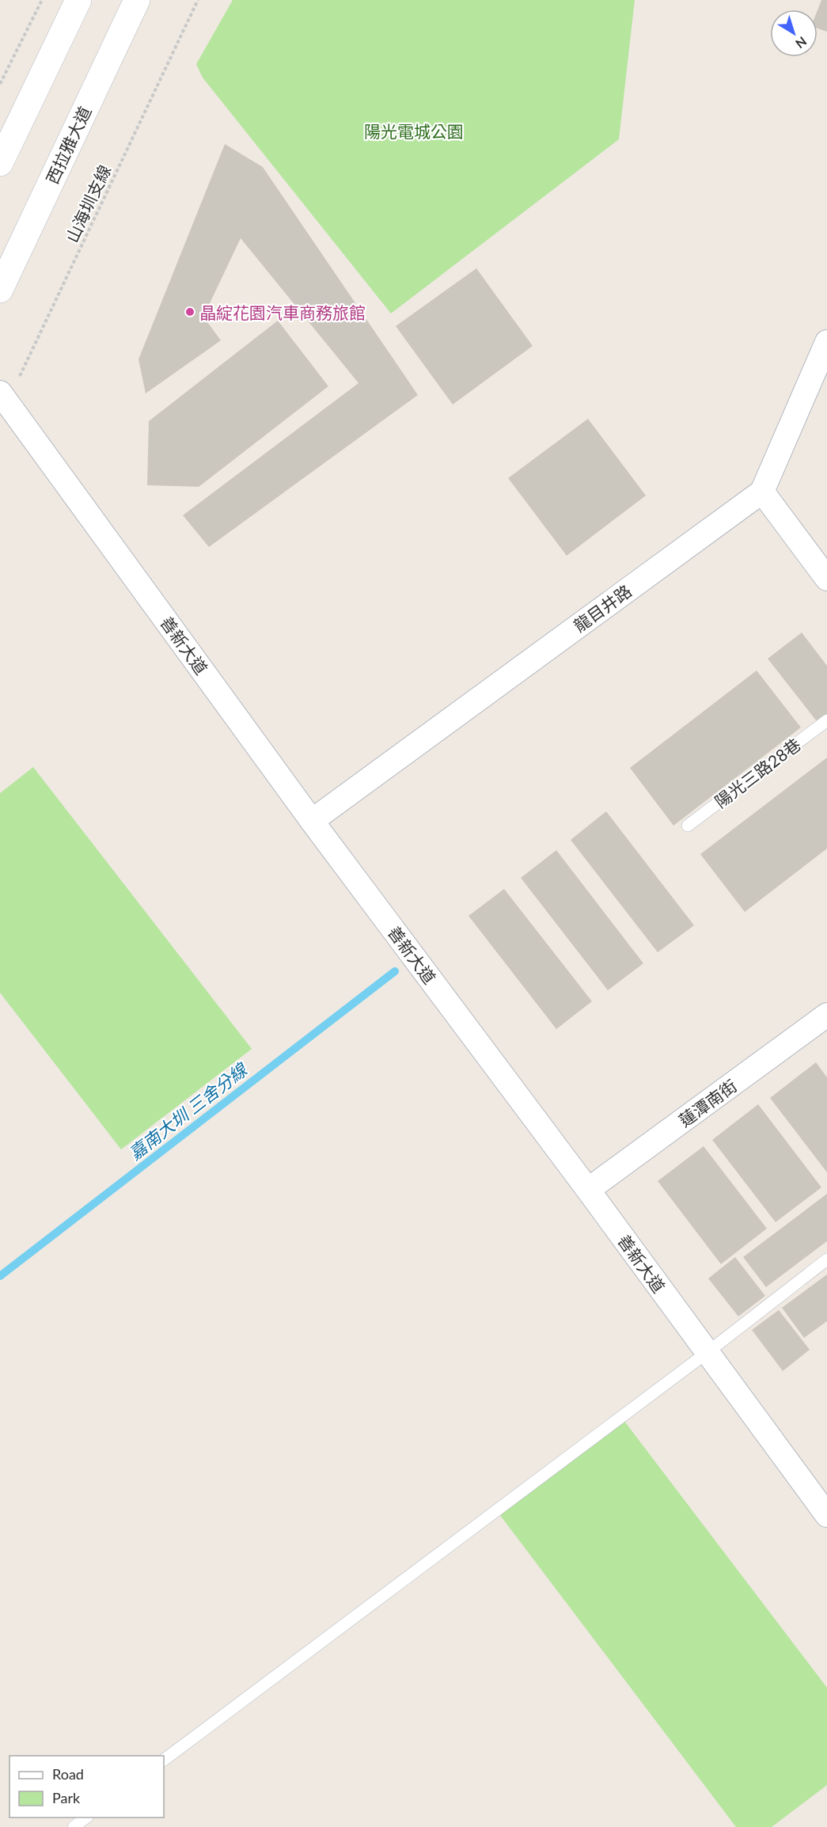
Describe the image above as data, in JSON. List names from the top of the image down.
{
  "streets": {
    "street": [
      "西拉雅大道",
      "龍目井路",
      "善新大道",
      "蓮潭南街"
    ],
    "lane": ["陽光三路28巷"],
    "path": ["山海圳支線"]
  },
  "crossings": [
    ["山海圳支線", "善新大道"],
    ["龍目井路", "善新大道"],
    ["善新大道", "蓮潭南街"]
  ],
  "water": ["嘉南大圳 三舍分線"],
  "parks": ["陽光電城公園"],
  "places": ["晶綻花園汽車商務旅館"],
  "legend": ["Road", "Park"],
  "north": "bottom right"
}
